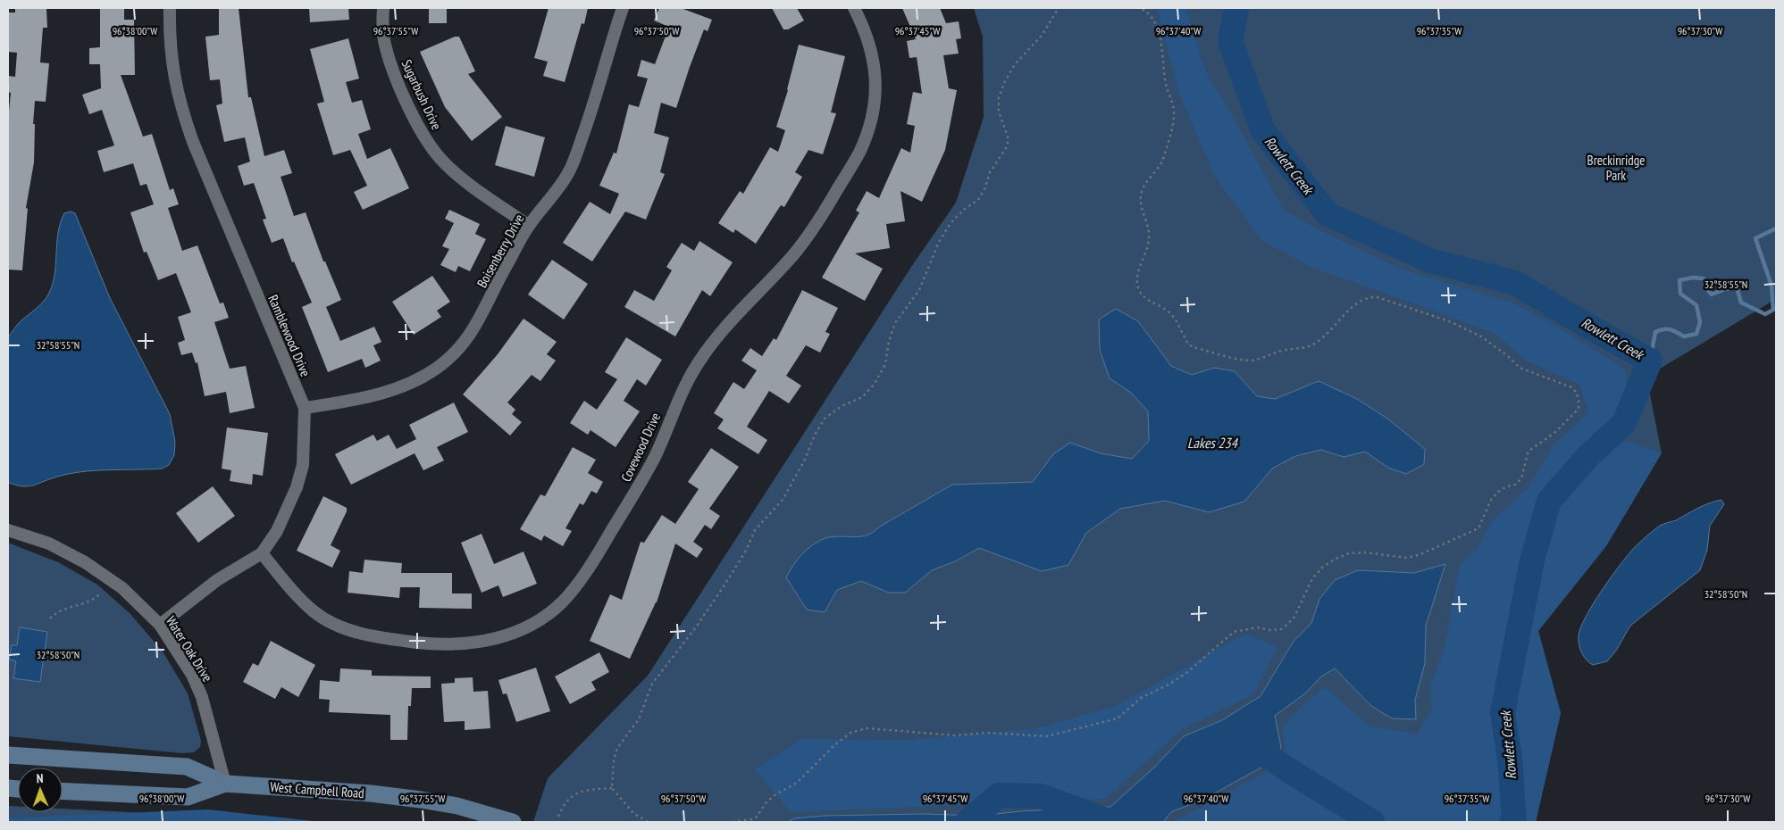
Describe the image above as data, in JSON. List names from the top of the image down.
{
  "streets": {
    "main road": ["West Campbell Road"],
    "street": [
      "Sugarbush Drive",
      "Boisenberry Drive",
      "Ramblewood Drive",
      "Covewood Drive",
      "Water Oak Drive"
    ]
  },
  "crossings": [
    ["Sugarbush Drive", "Boisenberry Drive"],
    ["Boisenberry Drive", "Ramblewood Drive"],
    ["Ramblewood Drive", "Covewood Drive"],
    ["Ramblewood Drive", "Water Oak Drive"],
    ["Water Oak Drive", "West Campbell Road"]
  ],
  "water": ["Rowlett Creek", "Lakes 234"],
  "parks": ["Breckinridge Park"],
  "north": "top",
  "coordinates": [
    "96°38'00\"W",
    "96°37'55\"W",
    "96°37'50\"W",
    "96°37'45\"W",
    "96°37'40\"W",
    "96°37'35\"W",
    "96°37'30\"W",
    "32°58'55\"N",
    "32°58'50\"N"
  ]
}
